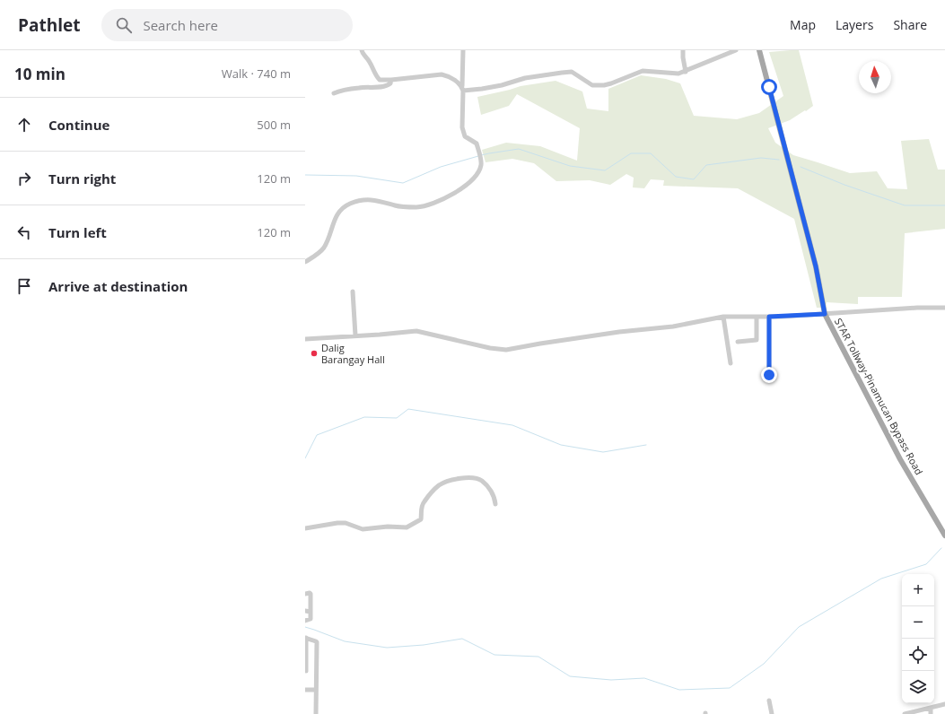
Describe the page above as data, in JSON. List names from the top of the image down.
{
  "streets": {
    "main road": ["STAR Tollway-Pinamucan Bypass Road"]
  },
  "places": ["Dalig Barangay Hall"],
  "north": "top",
  "page": {
    "header": "Pathlet",
    "search": "Search here",
    "nav": ["Map", "Layers", "Share"],
    "heading": ["10 min", "Walk · 740 m"],
    "list": [
      ["Continue", "500 m"],
      ["Turn right", "120 m"],
      ["Turn left", "120 m"],
      "Arrive at destination"
    ],
    "map_buttons": ["+", "−"]
  }
}
